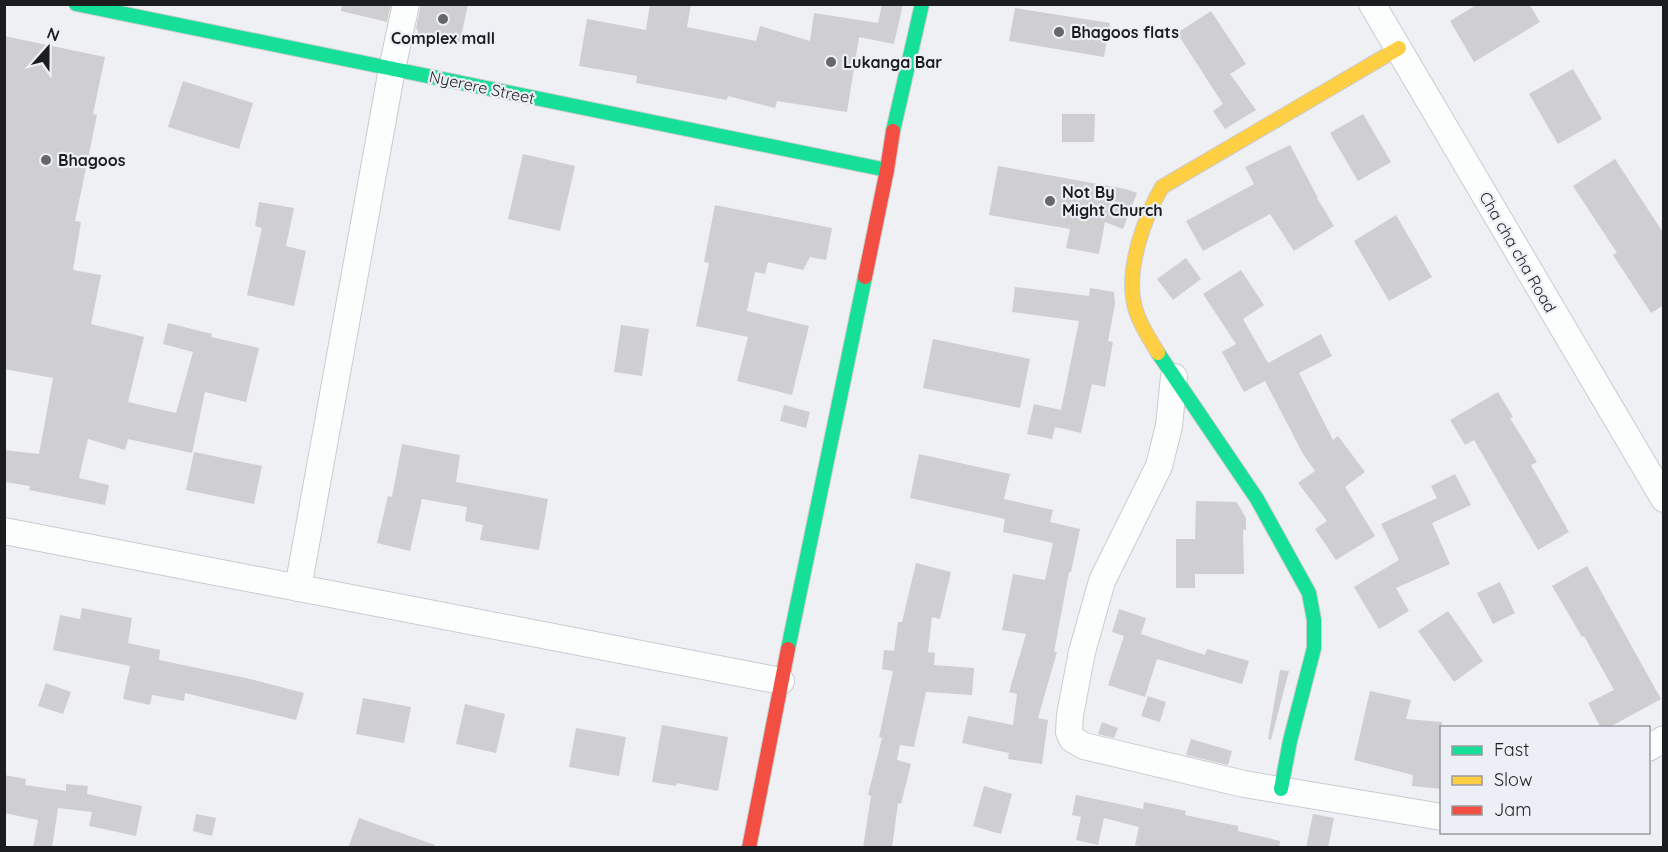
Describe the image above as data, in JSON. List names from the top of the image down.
{
  "streets": {
    "street": ["Nyerere Street", "Cha cha cha Road"]
  },
  "places": [
    "Complex mall",
    "Bhagoos flats",
    "Lukanga Bar",
    "Bhagoos",
    "Not By Might Church"
  ],
  "legend": ["Fast", "Slow", "Jam"],
  "north": "top"
}
